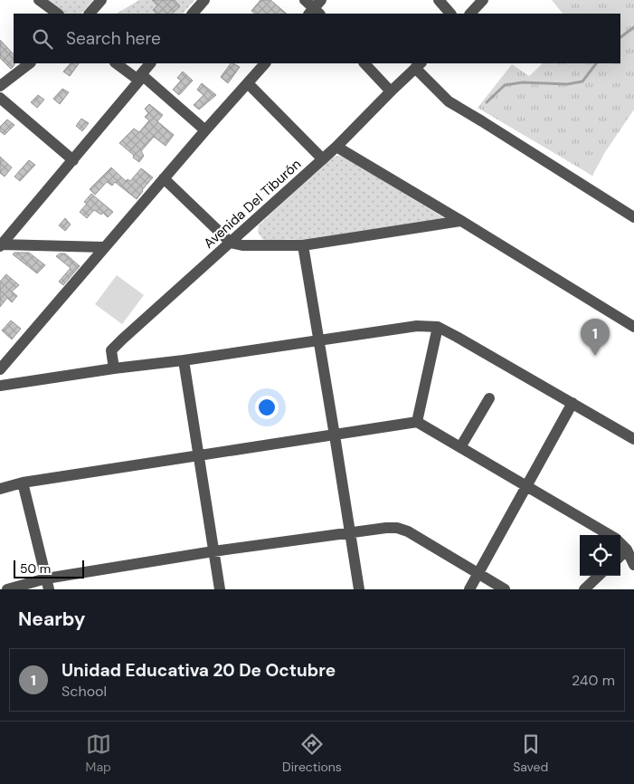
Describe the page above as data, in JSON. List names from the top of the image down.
{
  "streets": {
    "street": ["Avenida Del Tiburón"]
  },
  "scale_bar": "50 m",
  "page": {
    "search": "Search here",
    "pins": "1",
    "scale": "50 m",
    "heading": "Nearby",
    "list": [
      {
        "mark": "1",
        "name": "Unidad Educativa 20 De Octubre",
        "note": "School",
        "value": "240 m"
      }
    ],
    "nav": ["Map", "Directions", "Saved"]
  }
}
